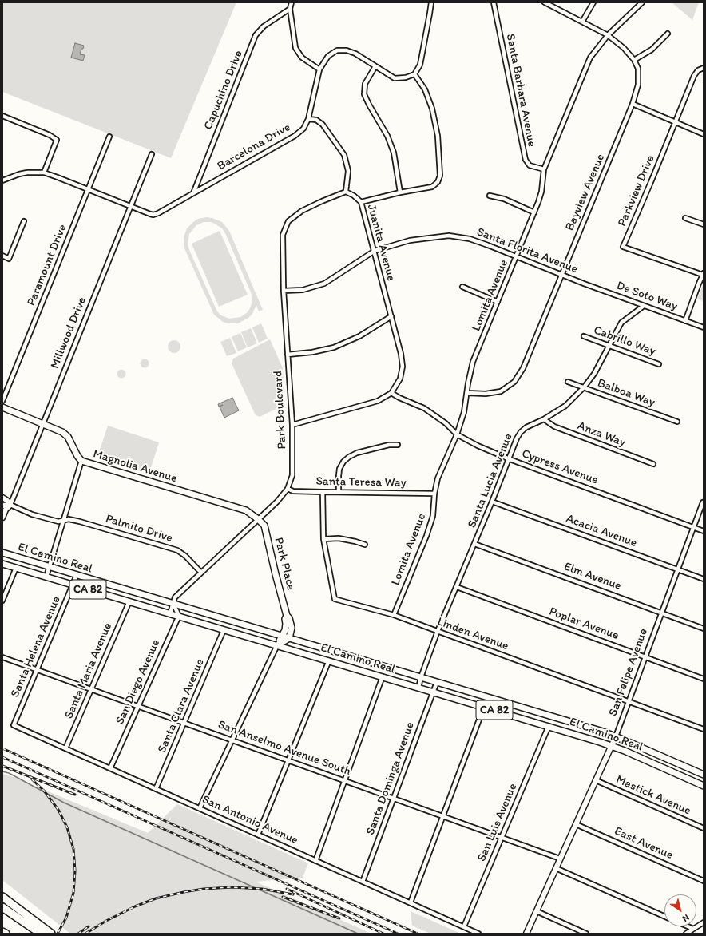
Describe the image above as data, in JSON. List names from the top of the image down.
{
  "streets": {
    "main road": [
      "Magnolia Avenue",
      "El Camino Real",
      "Park Place",
      "CA 82"
    ],
    "street": [
      "Capuchino Drive",
      "Santa Barbara Avenue",
      "Barcelona Drive",
      "Parkview Drive",
      "Bayview Avenue",
      "Juanita Avenue",
      "Santa Florita Avenue",
      "Paramount Drive",
      "Lomita Avenue",
      "De Soto Way",
      "Millwood Drive",
      "Cabrillo Way",
      "Balboa Way",
      "Park Boulevard",
      "Anza Way",
      "Cypress Avenue",
      "Santa Lucia Avenue",
      "Santa Teresa Way",
      "Palmito Drive",
      "Acacia Avenue",
      "Elm Avenue",
      "Poplar Avenue",
      "Linden Avenue",
      "Santa Helena Avenue",
      "Santa Maria Avenue",
      "San Felipe Avenue",
      "San Diego Avenue",
      "Santa Clara Avenue",
      "San Anselmo Avenue South",
      "Santa Dominga Avenue",
      "Mastick Avenue",
      "San Antonio Avenue",
      "San Luis Avenue",
      "East Avenue"
    ]
  },
  "crossings": [
    ["Capuchino Drive", "Barcelona Drive"],
    ["Santa Barbara Avenue", "Lomita Avenue"],
    ["Barcelona Drive", "Paramount Drive"],
    ["Barcelona Drive", "Millwood Drive"],
    ["Bayview Avenue", "Santa Florita Avenue"],
    ["Bayview Avenue", "Lomita Avenue"],
    ["Juanita Avenue", "Santa Florita Avenue"],
    ["Juanita Avenue", "Park Boulevard"],
    ["Juanita Avenue", "Cypress Avenue"],
    ["Santa Florita Avenue", "Lomita Avenue"],
    ["Santa Florita Avenue", "De Soto Way"],
    ["Santa Florita Avenue", "Park Boulevard"],
    ["Lomita Avenue", "Cypress Avenue"],
    ["Lomita Avenue", "Santa Teresa Way"],
    ["Lomita Avenue", "Linden Avenue"],
    ["De Soto Way", "Santa Lucia Avenue"],
    ["Millwood Drive", "Magnolia Avenue"],
    ["Millwood Drive", "Palmito Drive"],
    ["Cabrillo Way", "Santa Lucia Avenue"],
    ["Balboa Way", "Santa Lucia Avenue"],
    ["Park Boulevard", "Magnolia Avenue"],
    ["Park Boulevard", "Santa Teresa Way"],
    ["Park Boulevard", "Palmito Drive"],
    ["Park Boulevard", "El Camino Real"],
    ["Park Boulevard", "Park Place"],
    ["Anza Way", "Santa Lucia Avenue"],
    ["Magnolia Avenue", "Park Place"],
    ["Cypress Avenue", "Santa Lucia Avenue"],
    ["Cypress Avenue", "San Felipe Avenue"],
    ["Santa Lucia Avenue", "Acacia Avenue"],
    ["Santa Lucia Avenue", "El Camino Real"],
    ["Santa Lucia Avenue", "Elm Avenue"],
    ["Santa Lucia Avenue", "Poplar Avenue"],
    ["Santa Lucia Avenue", "Linden Avenue"],
    ["Santa Teresa Way", "Linden Avenue"],
    ["Acacia Avenue", "San Felipe Avenue"],
    ["El Camino Real", "Park Place"],
    ["El Camino Real", "Santa Helena Avenue"],
    ["El Camino Real", "Santa Maria Avenue"],
    ["El Camino Real", "San Felipe Avenue"],
    ["El Camino Real", "San Diego Avenue"],
    ["El Camino Real", "Santa Clara Avenue"],
    ["El Camino Real", "Santa Dominga Avenue"],
    ["El Camino Real", "San Luis Avenue"],
    ["Elm Avenue", "San Felipe Avenue"],
    ["Poplar Avenue", "San Felipe Avenue"],
    ["Linden Avenue", "San Felipe Avenue"],
    ["Santa Helena Avenue", "San Anselmo Avenue South"],
    ["Santa Helena Avenue", "San Antonio Avenue"],
    ["Santa Maria Avenue", "San Anselmo Avenue South"],
    ["Santa Maria Avenue", "San Antonio Avenue"],
    ["San Felipe Avenue", "San Anselmo Avenue South"],
    ["San Felipe Avenue", "Mastick Avenue"],
    ["San Felipe Avenue", "East Avenue"],
    ["San Diego Avenue", "San Anselmo Avenue South"],
    ["San Diego Avenue", "San Antonio Avenue"],
    ["Santa Clara Avenue", "San Anselmo Avenue South"],
    ["Santa Clara Avenue", "San Antonio Avenue"],
    ["San Anselmo Avenue South", "Santa Dominga Avenue"],
    ["San Anselmo Avenue South", "San Luis Avenue"],
    ["Santa Dominga Avenue", "San Antonio Avenue"],
    ["San Antonio Avenue", "San Luis Avenue"]
  ],
  "north": "bottom right"
}
